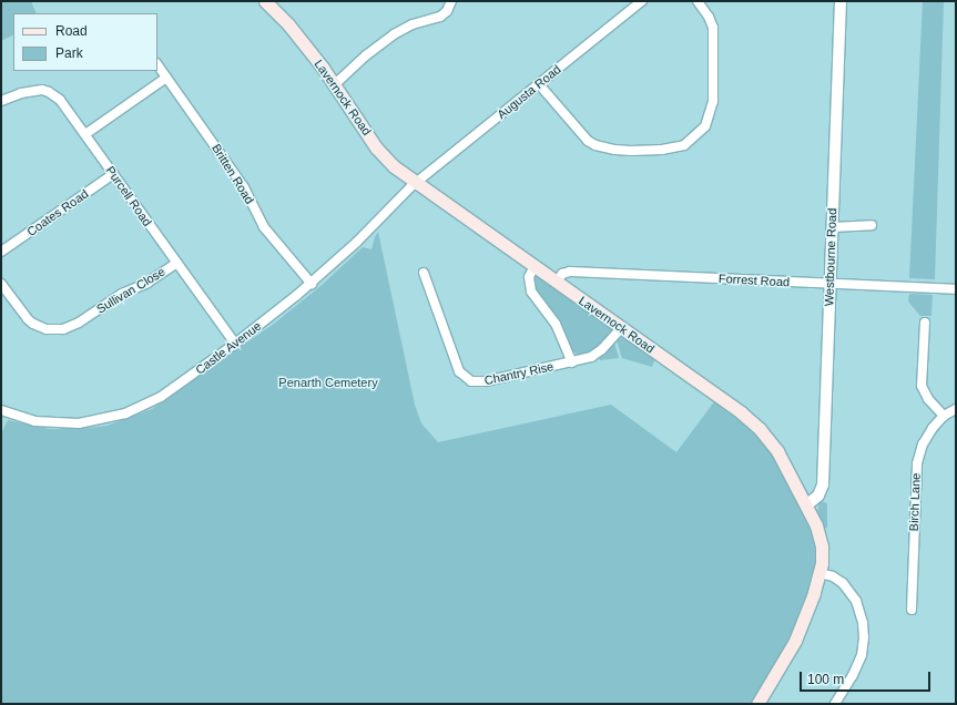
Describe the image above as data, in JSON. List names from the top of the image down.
{
  "streets": {
    "main road": ["Lavernock Road"],
    "street": [
      "Augusta Road",
      "Britten Road",
      "Purcell Road",
      "Coates Road",
      "Westbourne Road",
      "Forrest Road",
      "Sullivan Close",
      "Castle Avenue",
      "Chantry Rise",
      "Birch Lane"
    ]
  },
  "crossings": [
    ["Augusta Road", "Lavernock Road"],
    ["Augusta Road", "Castle Avenue"],
    ["Lavernock Road", "Westbourne Road"],
    ["Lavernock Road", "Forrest Road"],
    ["Lavernock Road", "Castle Avenue"],
    ["Lavernock Road", "Chantry Rise"],
    ["Britten Road", "Castle Avenue"],
    ["Purcell Road", "Coates Road"],
    ["Purcell Road", "Sullivan Close"],
    ["Purcell Road", "Castle Avenue"],
    ["Westbourne Road", "Forrest Road"]
  ],
  "parks": ["Penarth Cemetery"],
  "legend": ["Road", "Park"],
  "scale_bar": "100 m"
}
